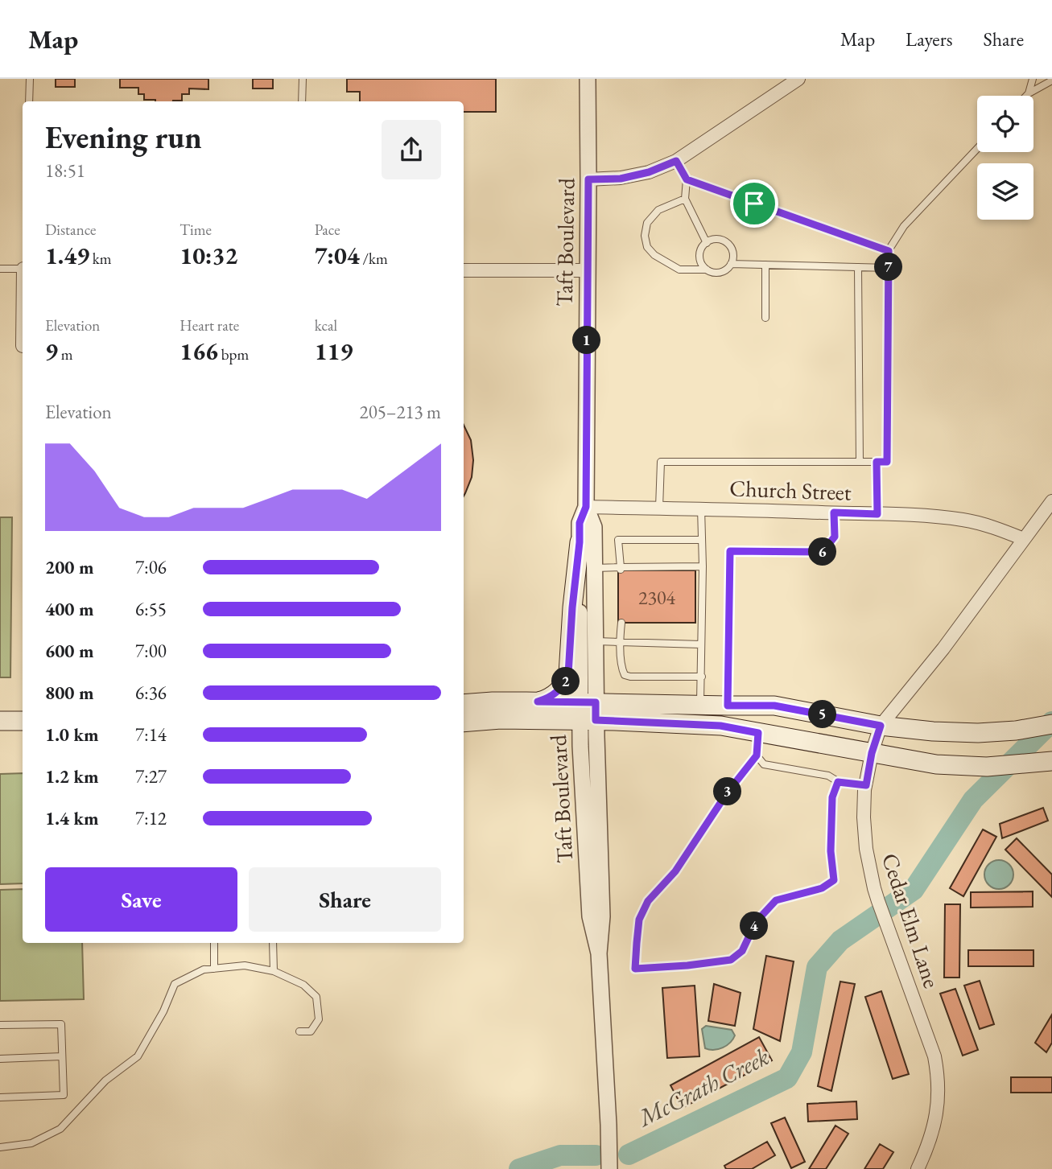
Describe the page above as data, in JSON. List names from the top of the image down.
{
  "streets": {
    "street": ["Taft Boulevard", "Church Street", "Cedar Elm Lane"]
  },
  "crossings": [
    ["Taft Boulevard", "Church Street"],
    ["Church Street", "Cedar Elm Lane"]
  ],
  "water": ["McGrath Creek"],
  "house_numbers": ["2304"],
  "page": {
    "header": "Map",
    "nav": ["Map", "Layers", "Share"],
    "heading": ["Evening run", "18:51"],
    "stats": [
      ["Distance", "1.49 km"],
      ["Time", "10:32"],
      ["Pace", "7:04 /km"],
      ["Elevation", "9 m"],
      ["Heart rate", "166 bpm"],
      ["kcal", "119"]
    ],
    "pins": [
      "7",
      "1",
      "6",
      "2",
      "5",
      "3",
      "4"
    ],
    "chart": ["Elevation", "205–213 m"],
    "list": [
      {
        "name": "200 m",
        "note": "7:06"
      },
      {
        "name": "400 m",
        "note": "6:55"
      },
      {
        "name": "600 m",
        "note": "7:00"
      },
      {
        "name": "800 m",
        "note": "6:36"
      },
      {
        "name": "1.0 km",
        "note": "7:14"
      },
      {
        "name": "1.2 km",
        "note": "7:27"
      },
      {
        "name": "1.4 km",
        "note": "7:12"
      }
    ],
    "buttons": ["Save", "Share"]
  }
}
